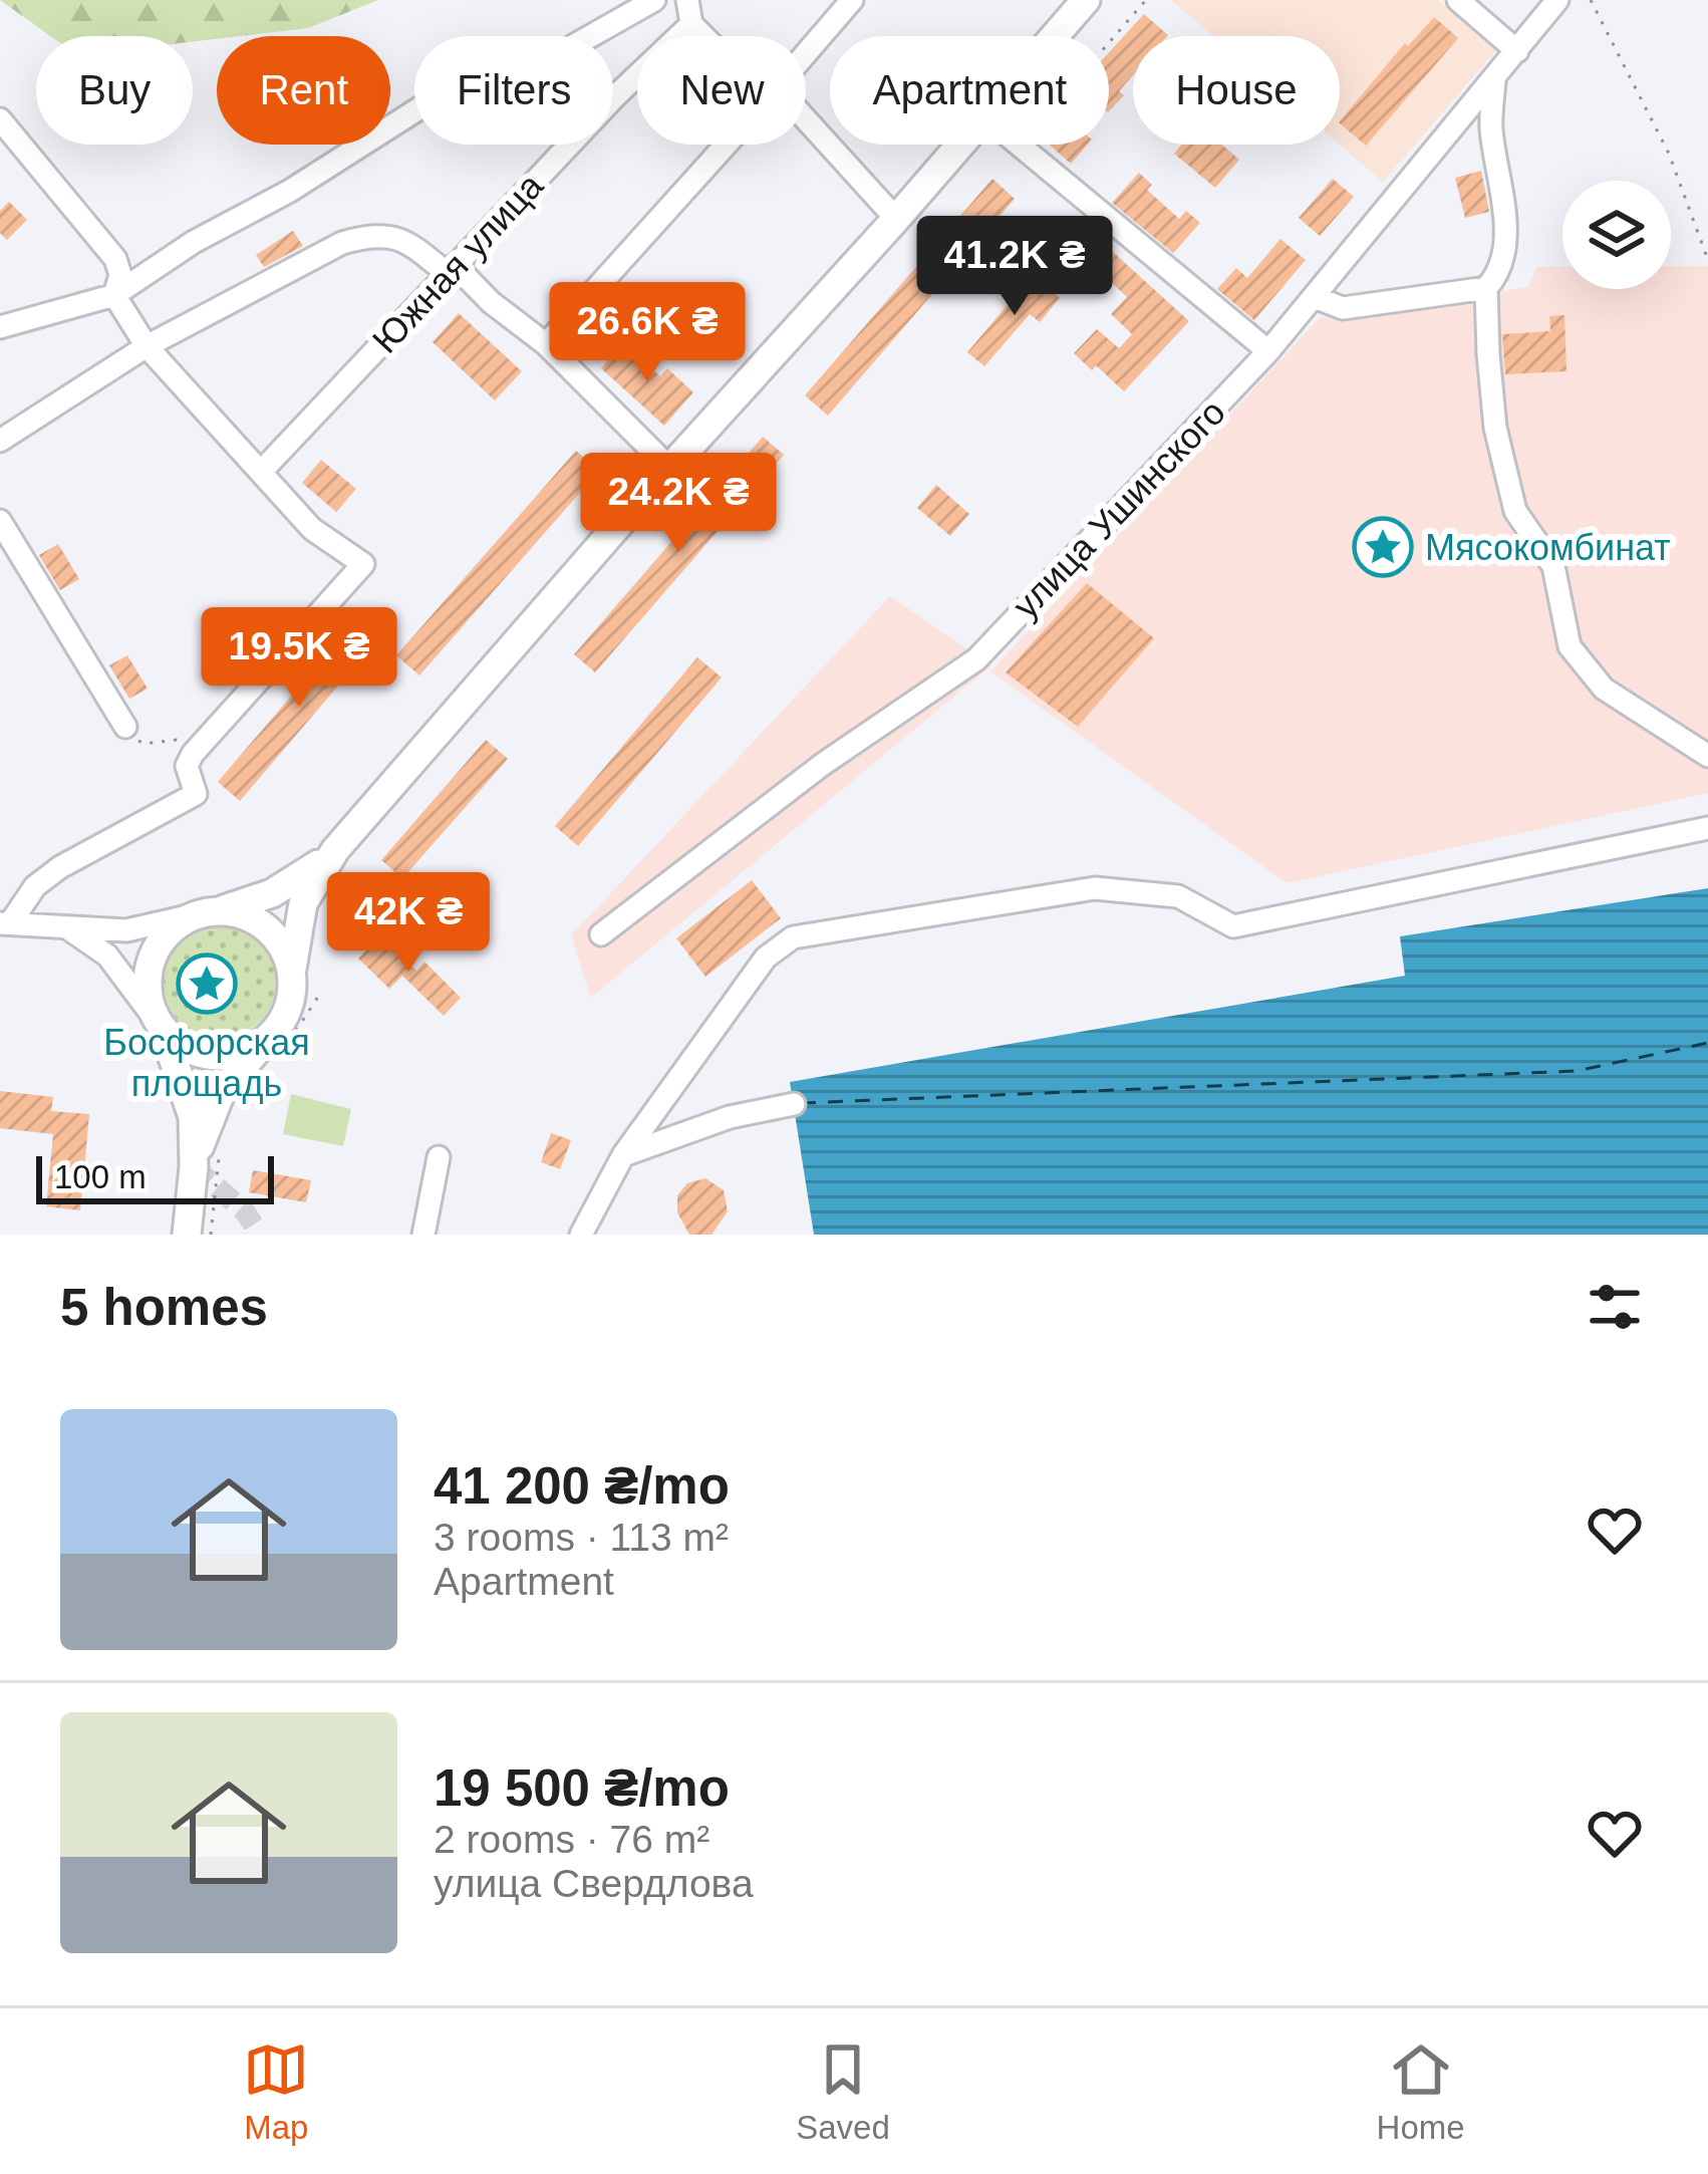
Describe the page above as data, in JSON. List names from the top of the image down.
{
  "streets": {
    "street": ["Южная улица", "улица Ушинского"]
  },
  "places": {
    "place": ["Мясокомбинат", "Босфорская площадь"]
  },
  "scale_bar": "100 m",
  "page": {
    "chip": [
      "Buy",
      "Rent",
      "Filters",
      "New",
      "Apartment",
      "House"
    ],
    "price": [
      "41.2K ₴",
      "26.6K ₴",
      "24.2K ₴",
      "19.5K ₴",
      "42K ₴"
    ],
    "scale": "100 m",
    "heading": "5 homes",
    "list": [
      {
        "name": "41 200 ₴/mo",
        "note": "3 rooms · 113 m² · Apartment"
      },
      {
        "name": "19 500 ₴/mo",
        "note": "2 rooms · 76 m² · улица Свердлова"
      }
    ],
    "tabs": ["Map", "Saved", "Home"]
  }
}
